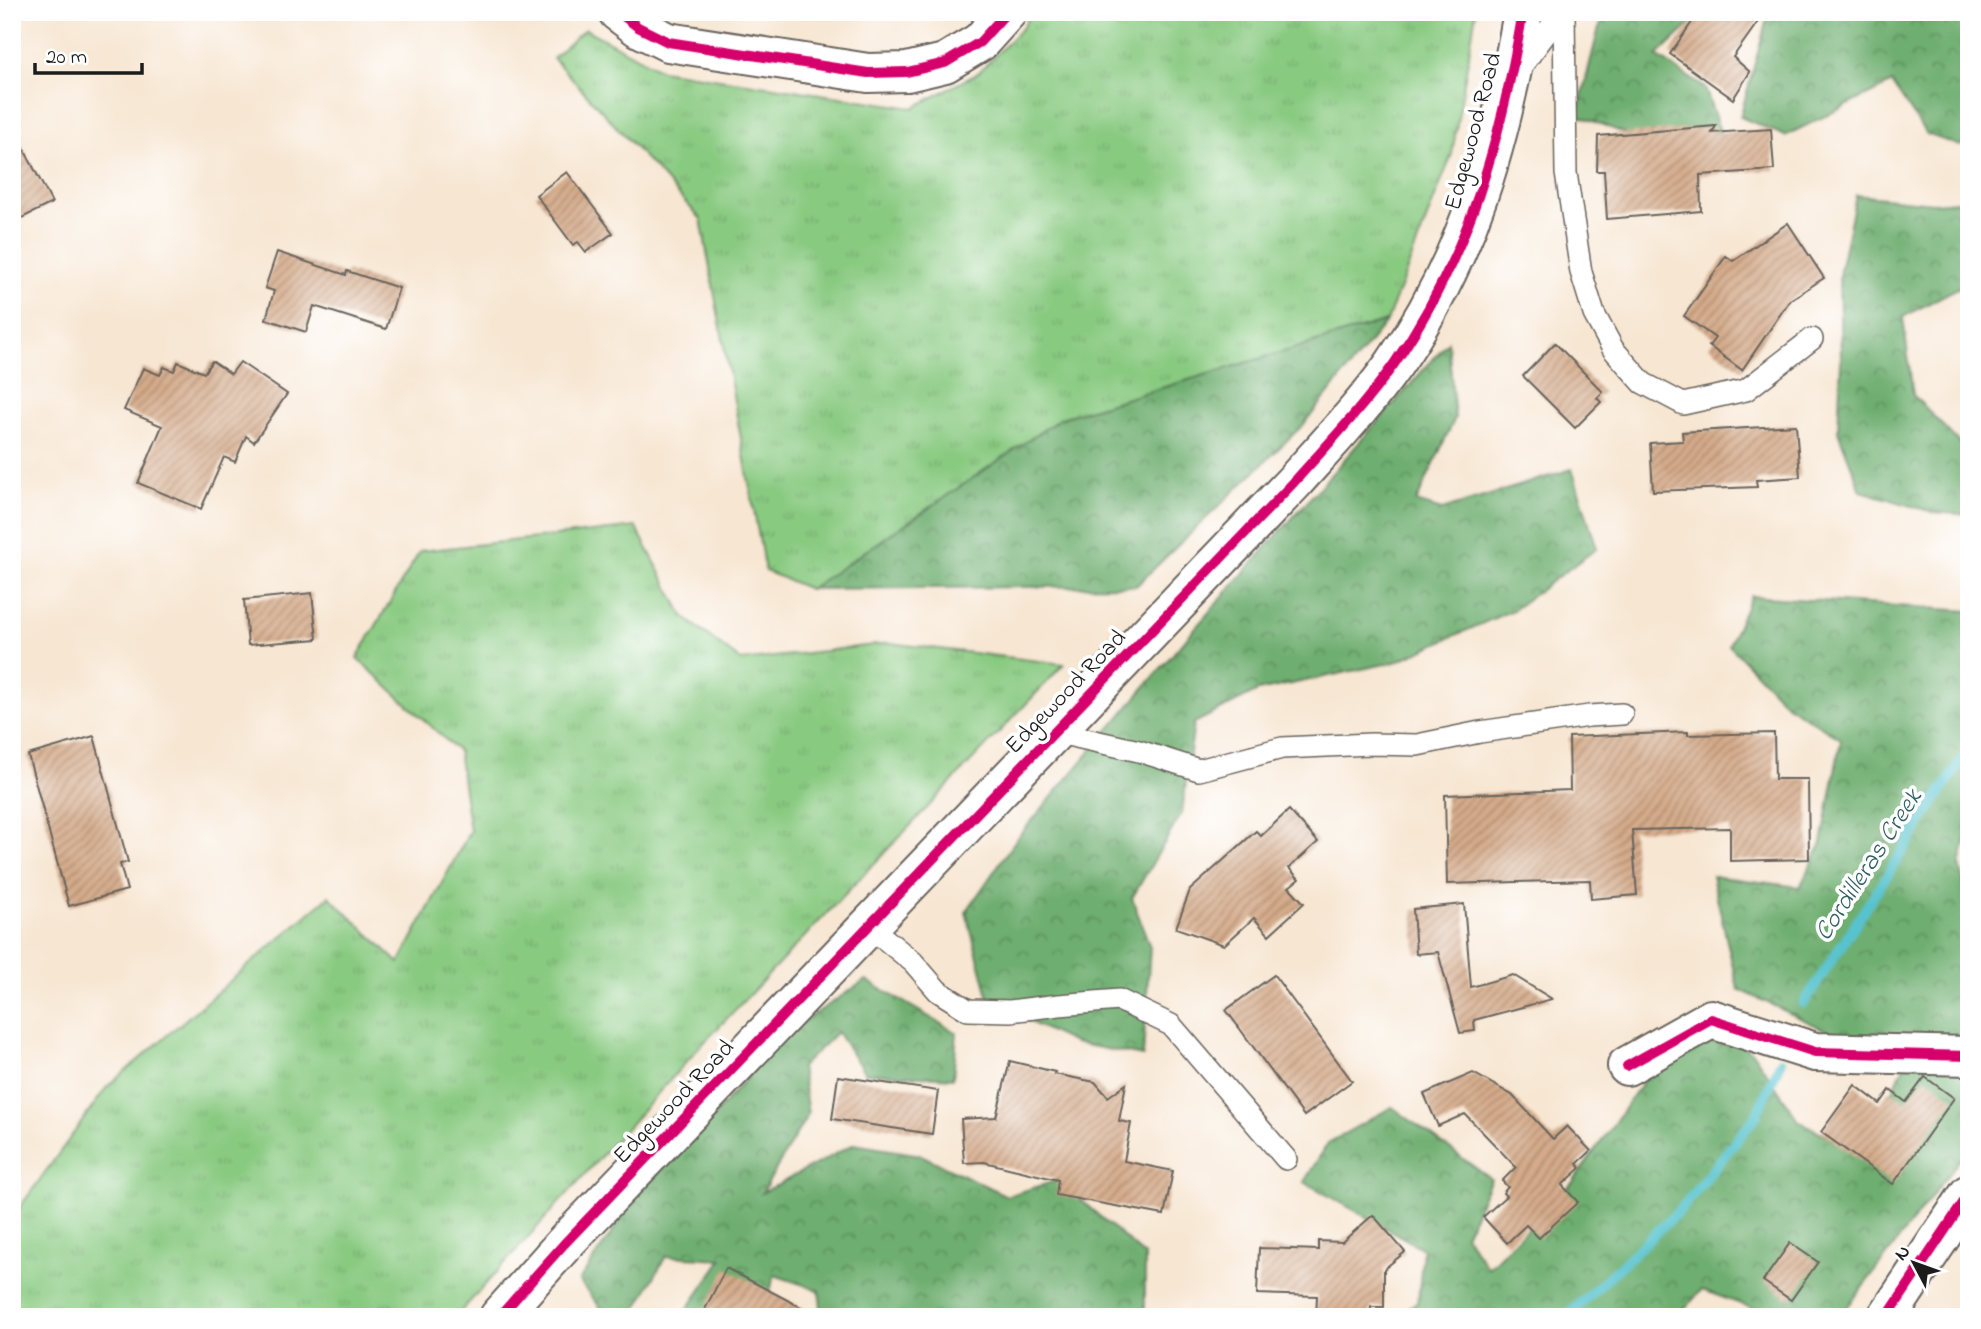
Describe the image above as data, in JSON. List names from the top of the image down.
{
  "streets": {
    "main road": ["Edgewood Road"]
  },
  "water": ["Cordilleras Creek"],
  "scale_bar": "20 m",
  "north": "top left"
}
